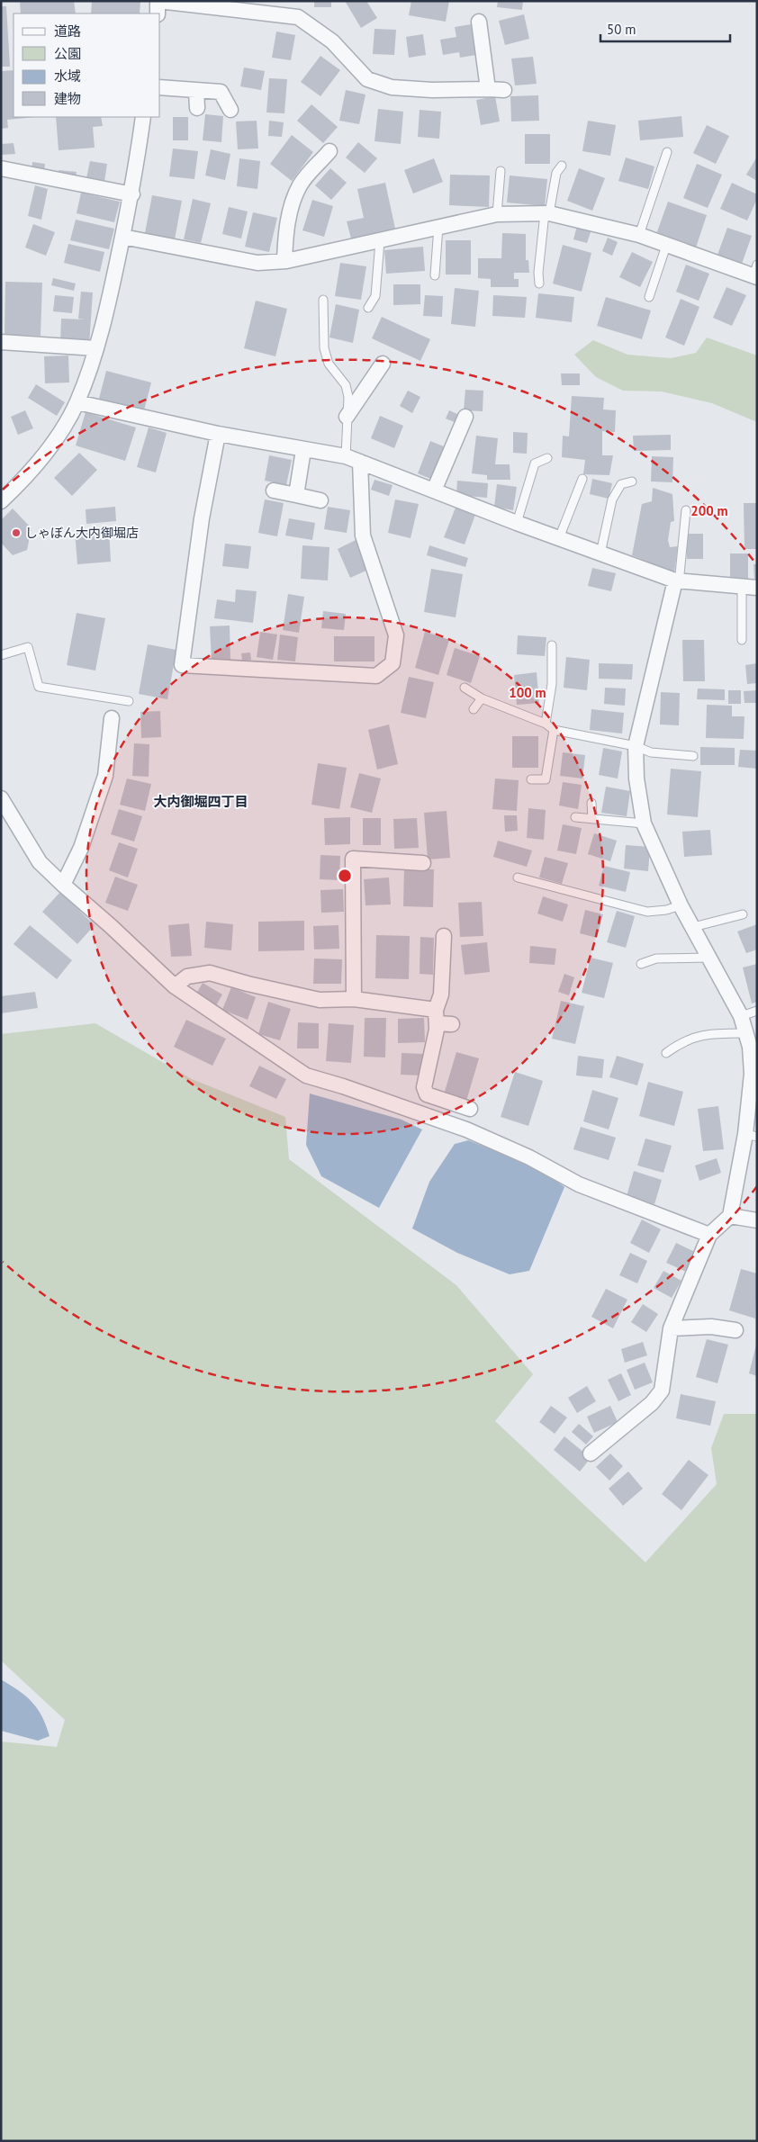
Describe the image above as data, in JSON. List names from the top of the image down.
{
  "districts": ["大内御堀四丁目"],
  "places": ["しゃぼん大内御堀店"],
  "legend": [
    "道路",
    "公園",
    "水域",
    "建物"
  ],
  "scale_bar": "50 m",
  "rings": ["200 m", "100 m"]
}
